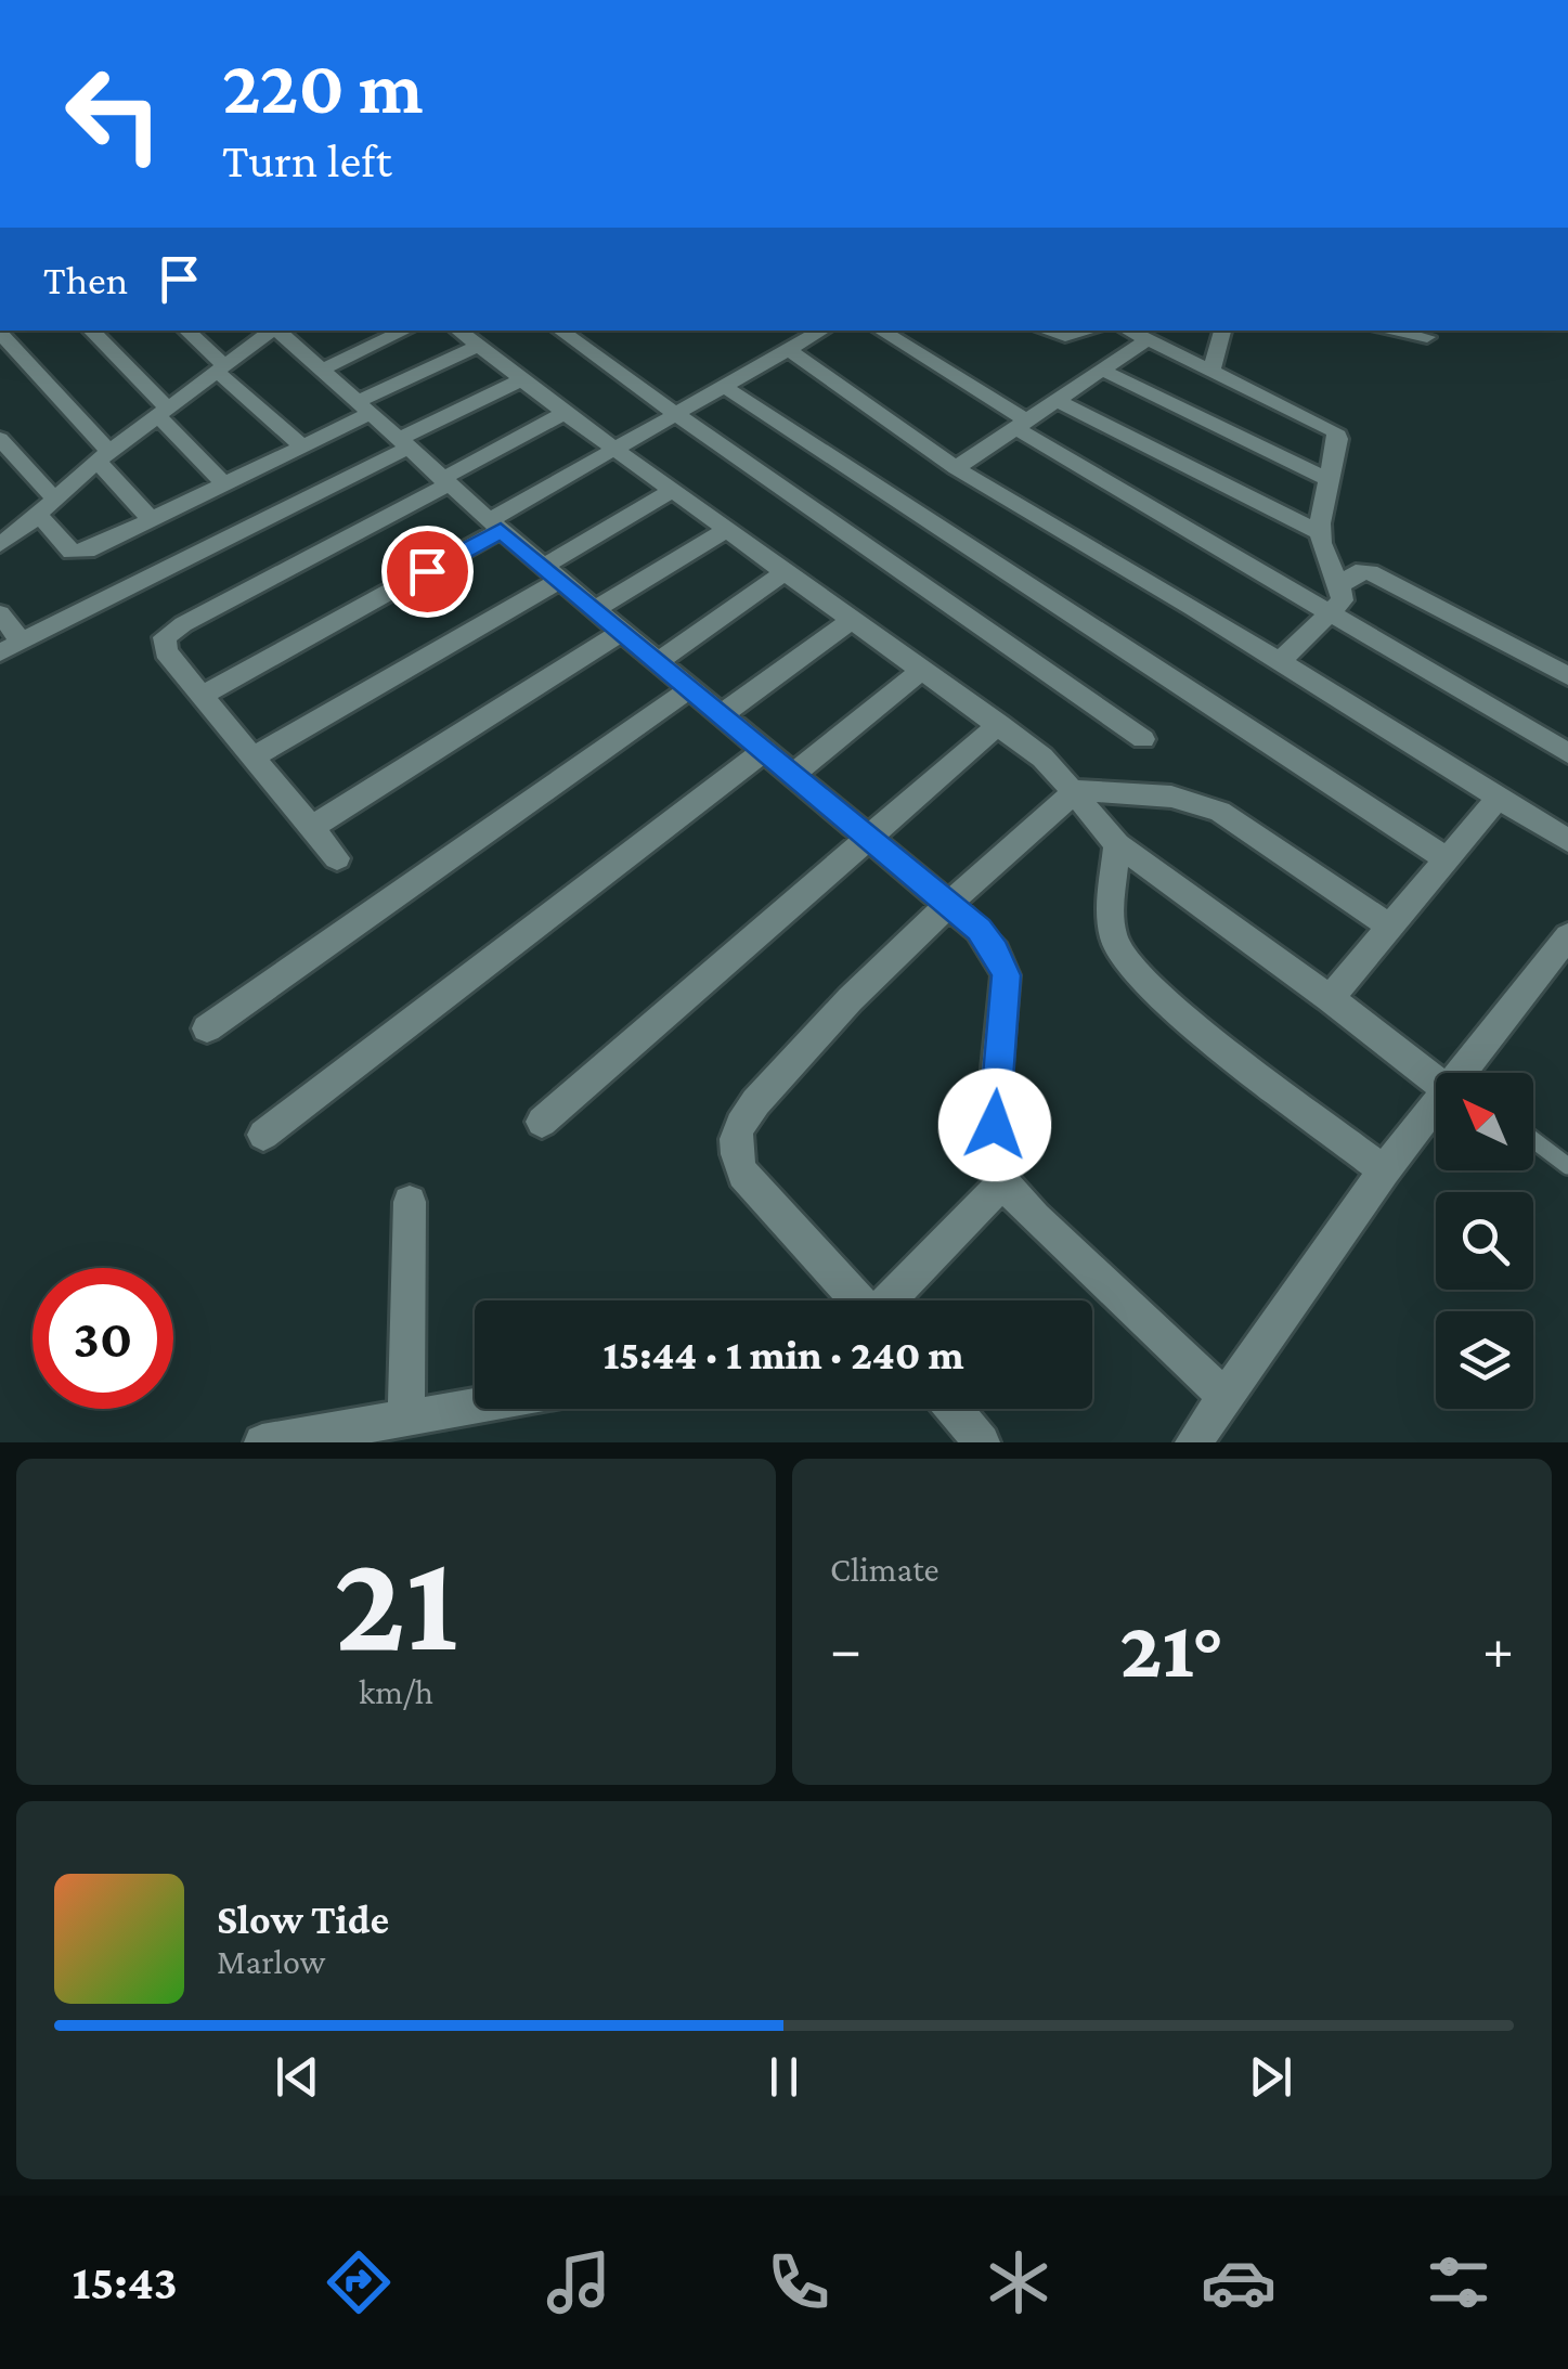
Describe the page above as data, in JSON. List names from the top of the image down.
{
  "north": "top left",
  "page": {
    "turn": ["220 m", "Turn left"],
    "then": "Then",
    "limit": "30",
    "trip": "15:44 · 1 min · 240 m",
    "tile": [
      ["21", "km/h"],
      "Climate"
    ],
    "heat": ["−", "21°", "+"],
    "song": ["Slow Tide", "Marlow"],
    "tabs": "15:43"
  }
}
